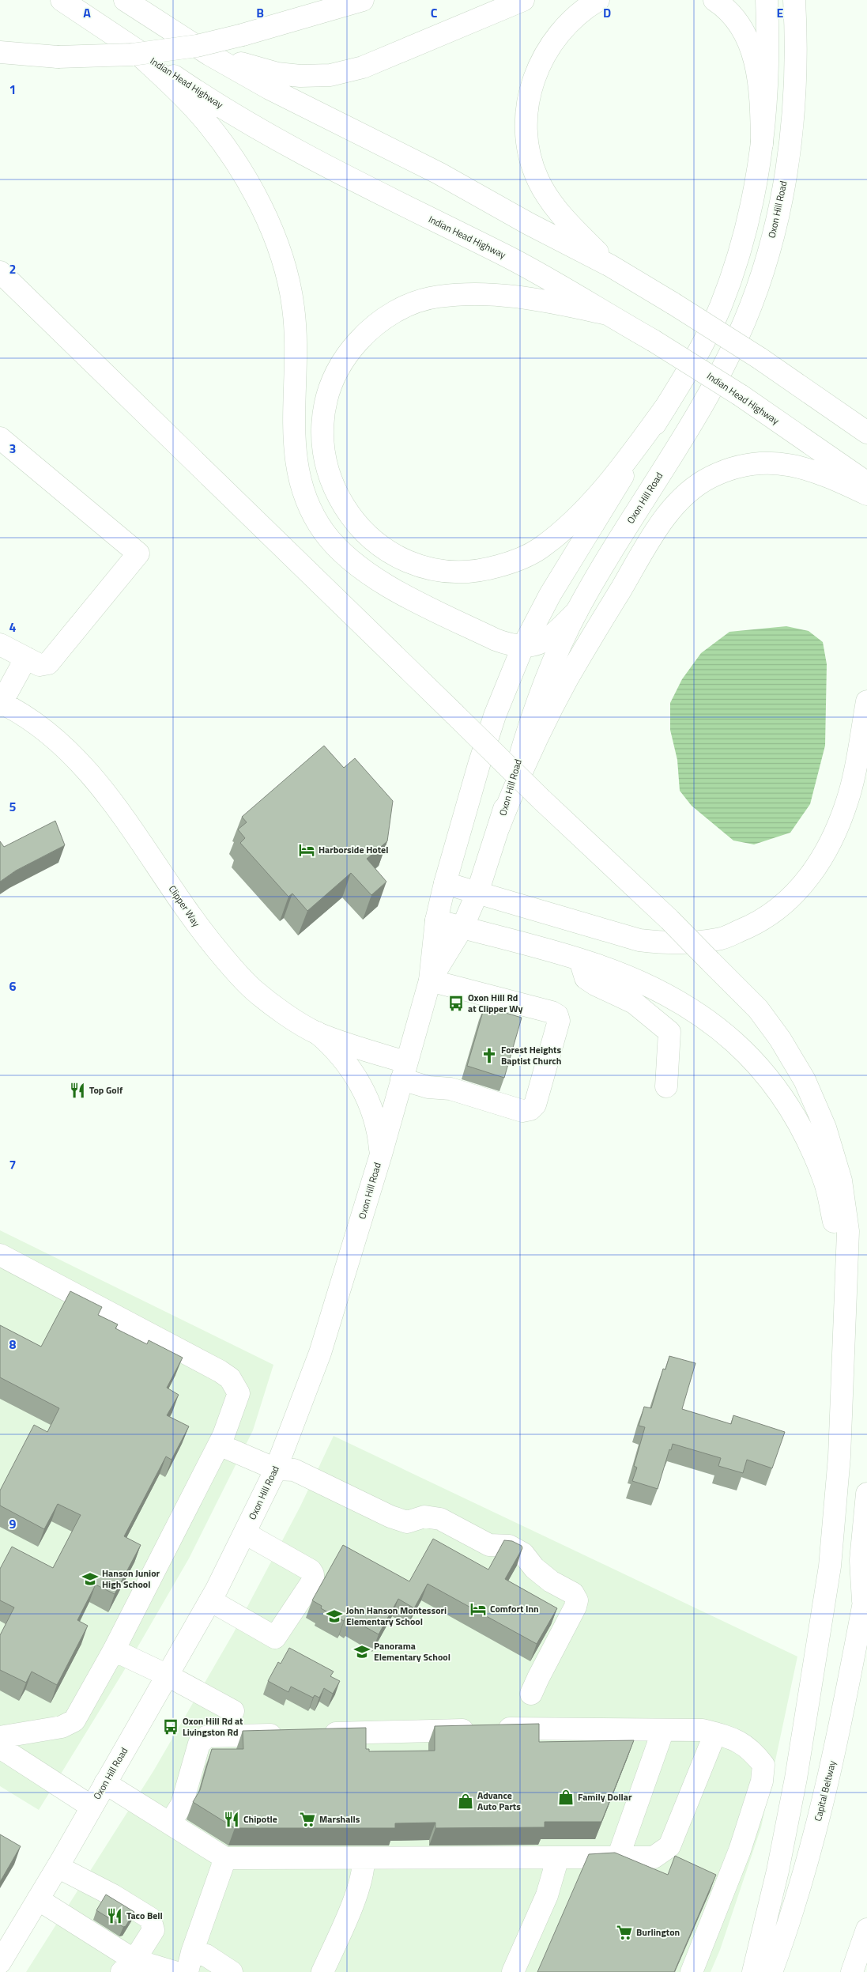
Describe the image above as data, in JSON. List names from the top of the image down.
{
  "streets": {
    "main road": [
      "Indian Head Highway",
      "Oxon Hill Road",
      "Clipper Way",
      "Capital Beltway"
    ]
  },
  "crossings": [
    ["Oxon Hill Road", "Clipper Way"]
  ],
  "places": {
    "hotel": ["Harborside Hotel", "Comfort Inn"],
    "bus stop": ["Oxon Hill Rd at Clipper Wy", "Oxon Hill Rd at Livingston Rd"],
    "church": ["Forest Heights Baptist Church"],
    "restaurant": ["Top Golf", "Chipotle", "Taco Bell"],
    "school or university": ["Hanson Junior High School", "John Hanson Montessori Elementary School", "Panorama Elementary School"],
    "shop": ["Family Dollar", "Advance Auto Parts"],
    "supermarket": ["Marshalls", "Burlington"]
  },
  "grid": {
    "columns": [
      "A",
      "B",
      "C",
      "D",
      "E"
    ],
    "rows": [
      "1",
      "2",
      "3",
      "4",
      "5",
      "6",
      "7",
      "8",
      "9"
    ]
  }
}
